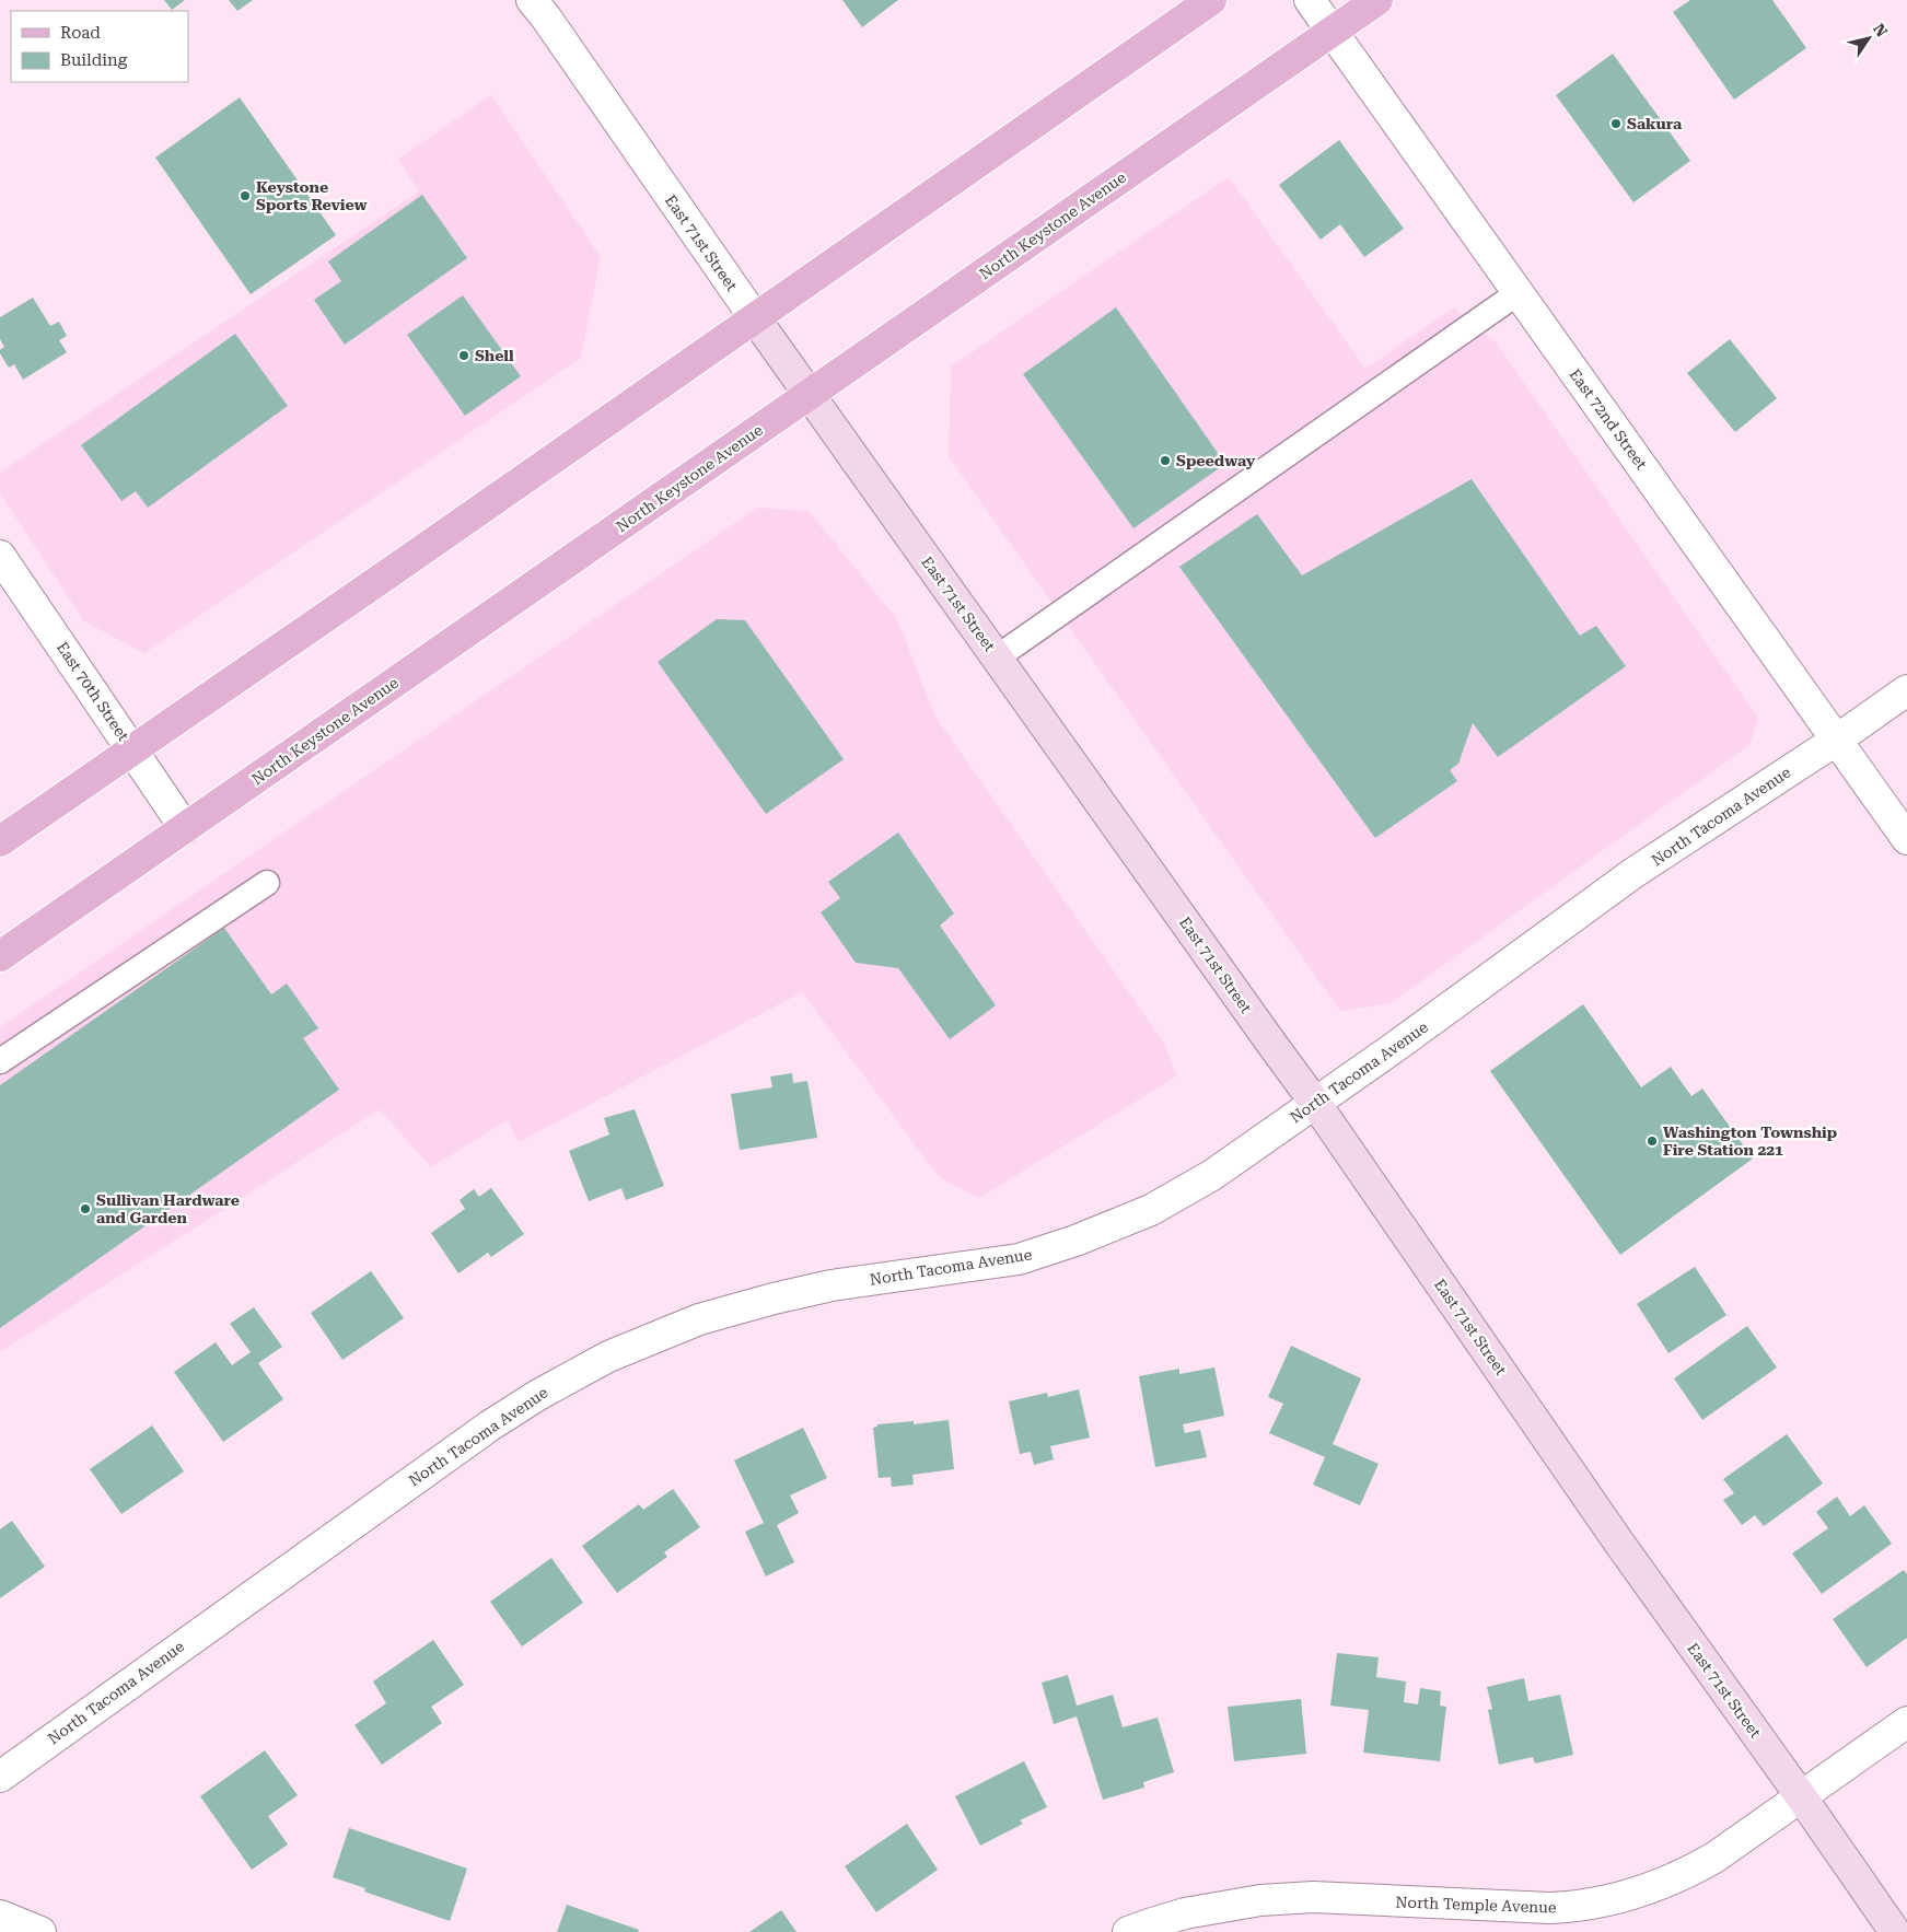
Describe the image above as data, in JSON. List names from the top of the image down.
{
  "streets": {
    "main road": ["North Keystone Avenue", "East 71st Street"],
    "street": [
      "East 72nd Street",
      "East 70th Street",
      "North Tacoma Avenue",
      "North Temple Avenue"
    ]
  },
  "crossings": [
    ["North Keystone Avenue", "East 71st Street"],
    ["North Keystone Avenue", "East 72nd Street"],
    ["North Keystone Avenue", "East 70th Street"],
    ["East 71st Street", "North Tacoma Avenue"],
    ["East 71st Street", "North Temple Avenue"],
    ["East 72nd Street", "North Tacoma Avenue"]
  ],
  "places": [
    "Sakura",
    "Keystone Sports Review",
    "Shell",
    "Speedway",
    "Washington Township Fire Station 221",
    "Sullivan Hardware and Garden"
  ],
  "legend": ["Road", "Building"],
  "north": "top right"
}
